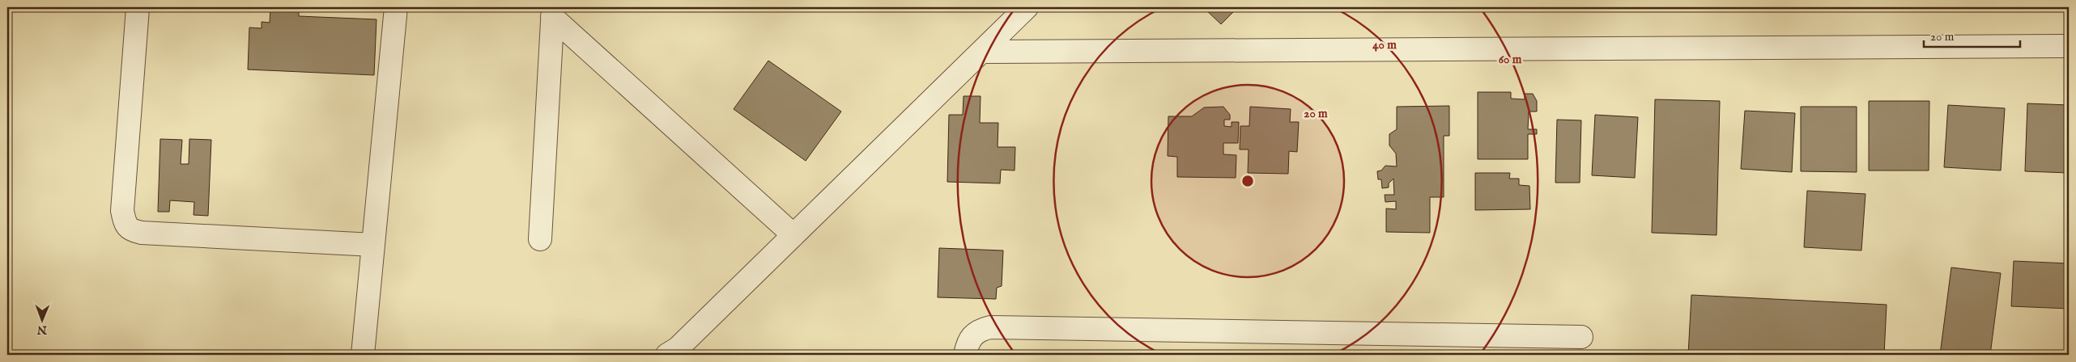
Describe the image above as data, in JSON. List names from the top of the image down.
{
  "scale_bar": "20 m",
  "north": "bottom",
  "rings": ["40 m", "60 m", "20 m"]
}
